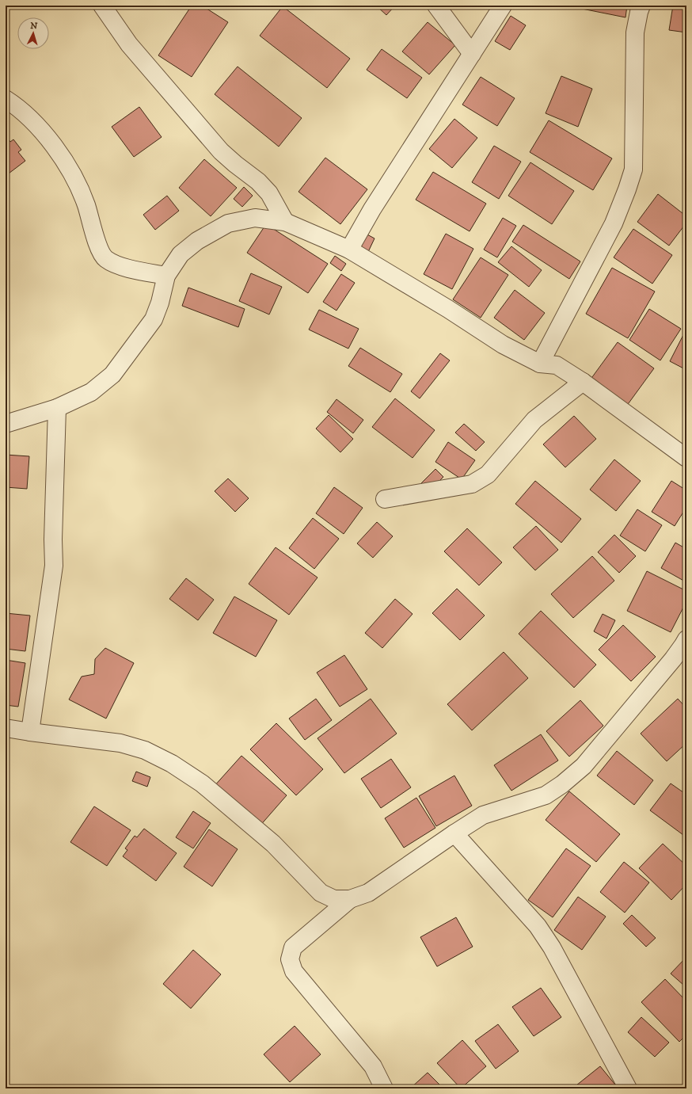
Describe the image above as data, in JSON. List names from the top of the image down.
{
  "north": "top"
}
